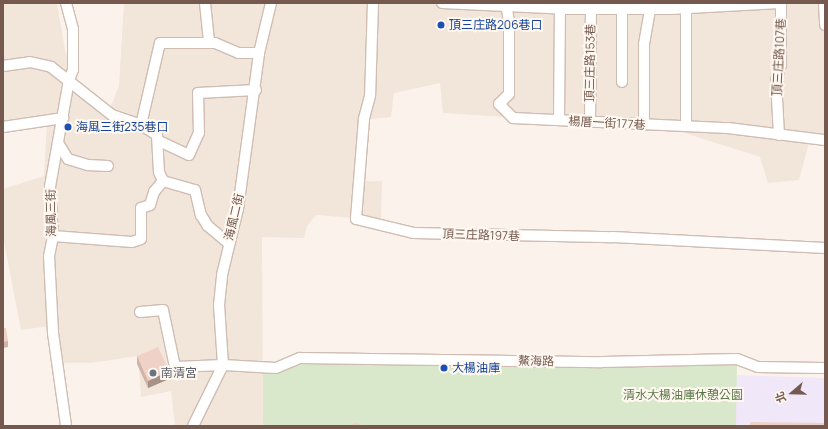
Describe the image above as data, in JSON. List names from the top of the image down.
{
  "streets": {
    "street": [
      "頂三庄路107巷",
      "頂三庄路153巷",
      "楊厝一街177巷",
      "海風三街",
      "海風二街",
      "頂三庄路197巷",
      "鰲海路"
    ]
  },
  "crossings": [
    ["頂三庄路107巷", "楊厝一街177巷"],
    ["頂三庄路153巷", "楊厝一街177巷"],
    ["海風二街", "鰲海路"]
  ],
  "parks": ["清水大楊油庫休憩公園"],
  "places": [
    "頂三庄路206巷口",
    "海風三街235巷口",
    "大楊油庫",
    "南清宮"
  ],
  "north": "left"
}
